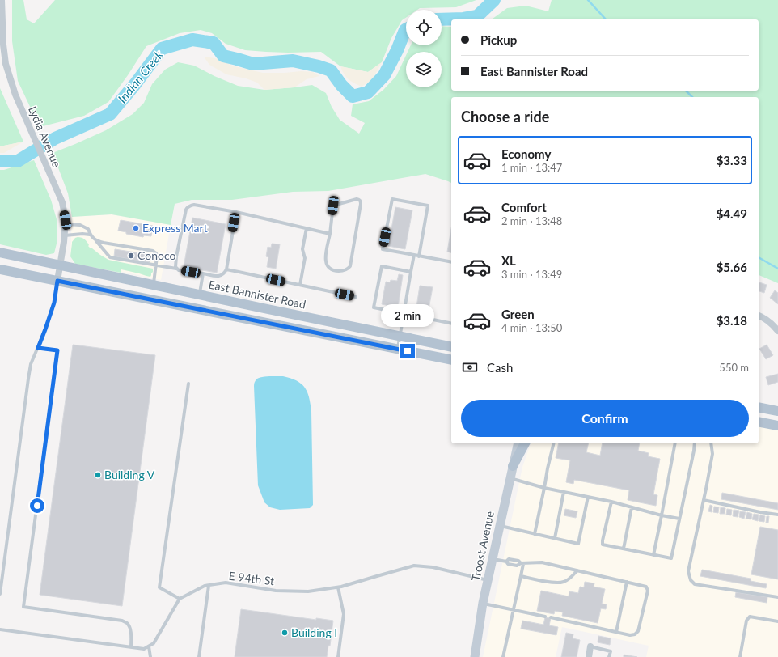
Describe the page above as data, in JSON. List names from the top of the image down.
{
  "streets": {
    "main road": ["East Bannister Road", "Troost Avenue"],
    "street": ["Lydia Avenue"],
    "lane": ["E 94th St"]
  },
  "crossings": [
    ["Lydia Avenue", "East Bannister Road"],
    ["Troost Avenue", "E 94th St"]
  ],
  "water": ["Indian Creek"],
  "places": [
    "Express Mart",
    "Conoco",
    "Building V",
    "Building I"
  ],
  "page": {
    "banner": ["Pickup", "East Bannister Road"],
    "heading": "Choose a ride",
    "list": [
      {
        "name": "Economy",
        "note": "1 min · 13:47",
        "value": "$3.33"
      },
      {
        "name": "Comfort",
        "note": "2 min · 13:48",
        "value": "$4.49"
      },
      {
        "name": "XL",
        "note": "3 min · 13:49",
        "value": "$5.66"
      },
      {
        "name": "Green",
        "note": "4 min · 13:50",
        "value": "$3.18"
      }
    ],
    "bubble": "2 min",
    "pay": ["Cash", "550 m"],
    "buttons": "Confirm"
  }
}
